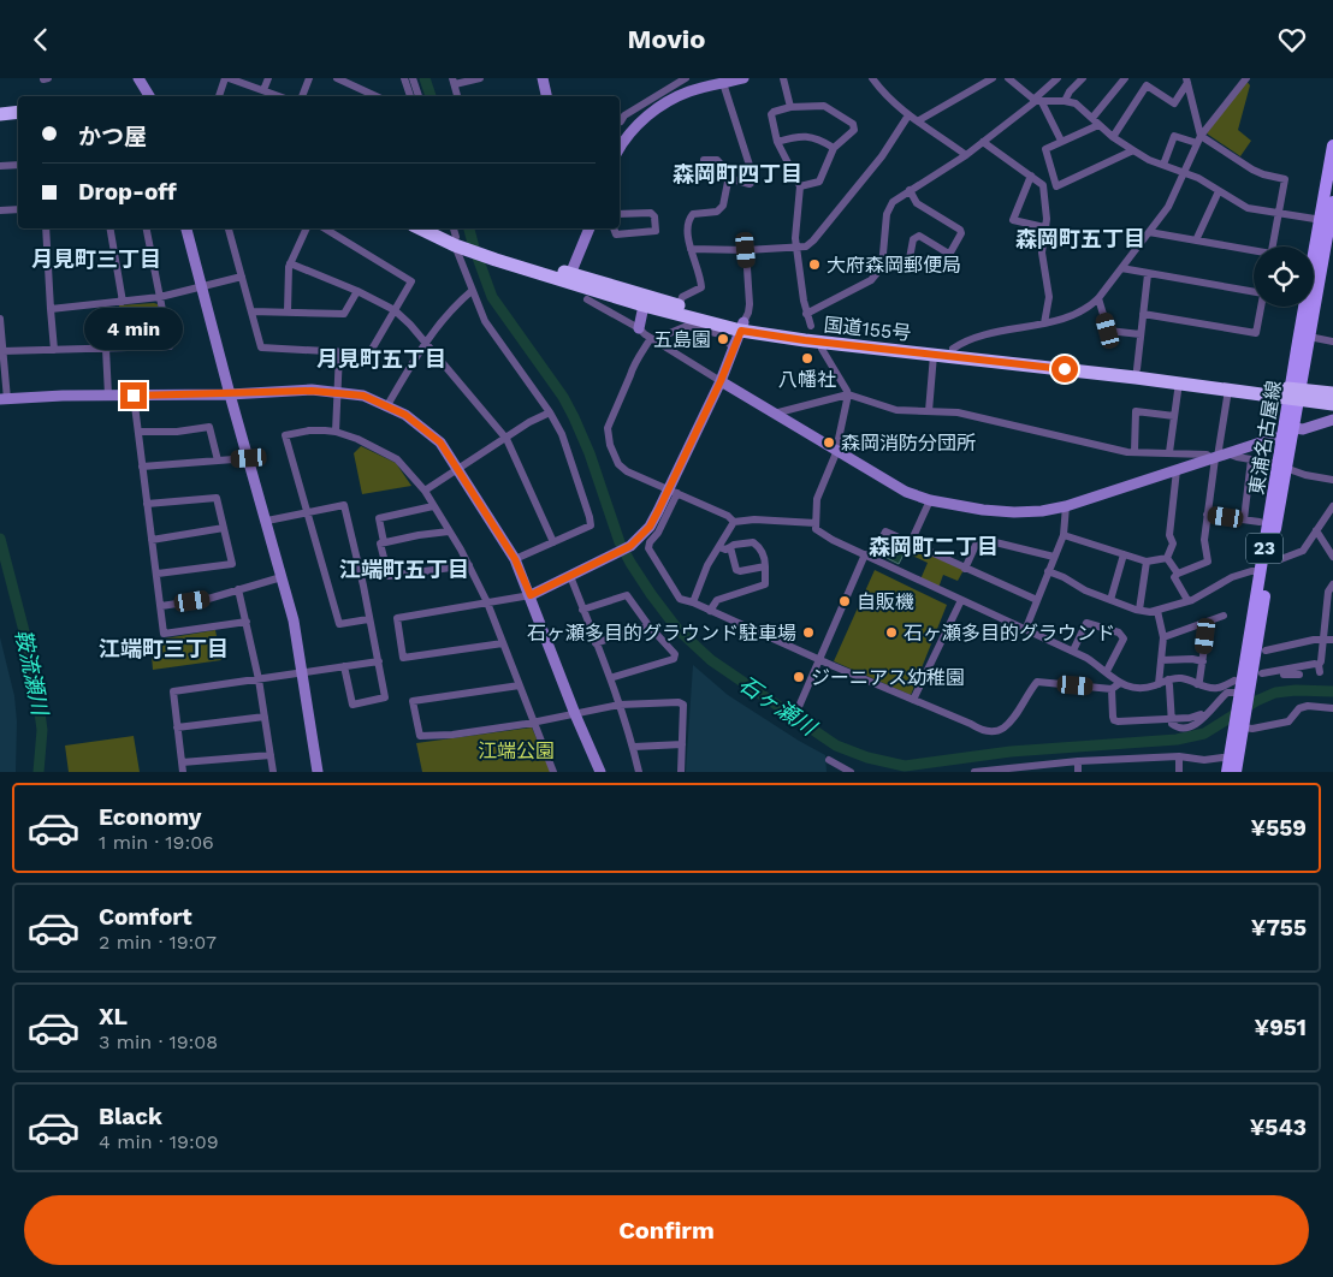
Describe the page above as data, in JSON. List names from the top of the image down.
{
  "streets": {
    "highway": ["国道155号"],
    "main road": ["東浦名古屋線", "23"]
  },
  "crossings": [
    ["国道155号", "東浦名古屋線"]
  ],
  "districts": [
    "森岡町四丁目",
    "森岡町五丁目",
    "月見町三丁目",
    "月見町五丁目",
    "森岡町二丁目",
    "江端町五丁目",
    "江端町三丁目"
  ],
  "water": ["鞍流瀬川", "石ヶ瀬川"],
  "parks": ["江端公園"],
  "places": [
    "大府森岡郵便局",
    "五島園",
    "八幡社",
    "森岡消防分団所",
    "自販機",
    "石ヶ瀬多目的グラウンド駐車場",
    "石ヶ瀬多目的グラウンド",
    "ジーニアス幼稚園"
  ],
  "page": {
    "header": "Movio",
    "banner": ["かつ屋", "Drop-off"],
    "bubble": "4 min",
    "list": [
      {
        "name": "Economy",
        "note": "1 min · 19:06",
        "value": "¥559"
      },
      {
        "name": "Comfort",
        "note": "2 min · 19:07",
        "value": "¥755"
      },
      {
        "name": "XL",
        "note": "3 min · 19:08",
        "value": "¥951"
      },
      {
        "name": "Black",
        "note": "4 min · 19:09",
        "value": "¥543"
      }
    ],
    "buttons": "Confirm"
  }
}
